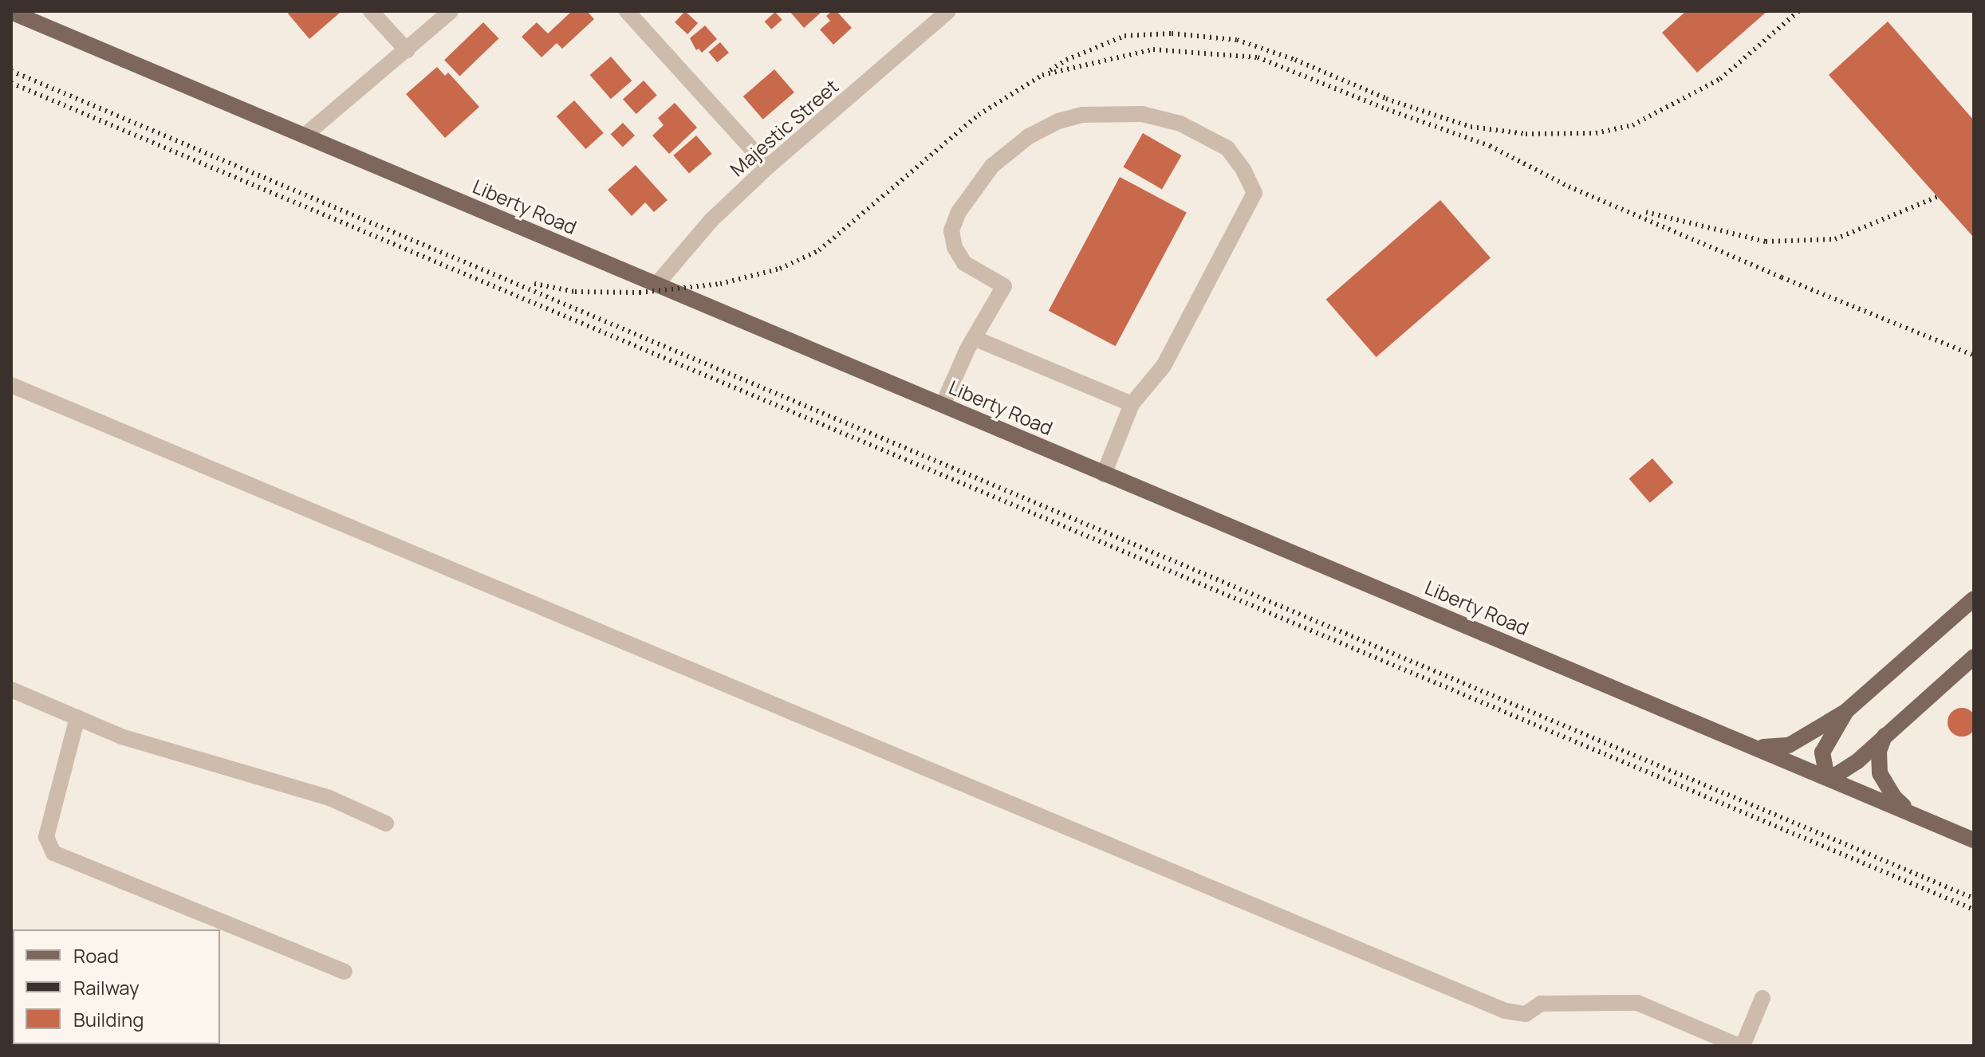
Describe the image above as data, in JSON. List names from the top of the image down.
{
  "streets": {
    "main road": ["Liberty Road"],
    "street": ["Majestic Street"]
  },
  "crossings": [
    ["Majestic Street", "Liberty Road"]
  ],
  "legend": ["Road", "Railway", "Building"]
}
